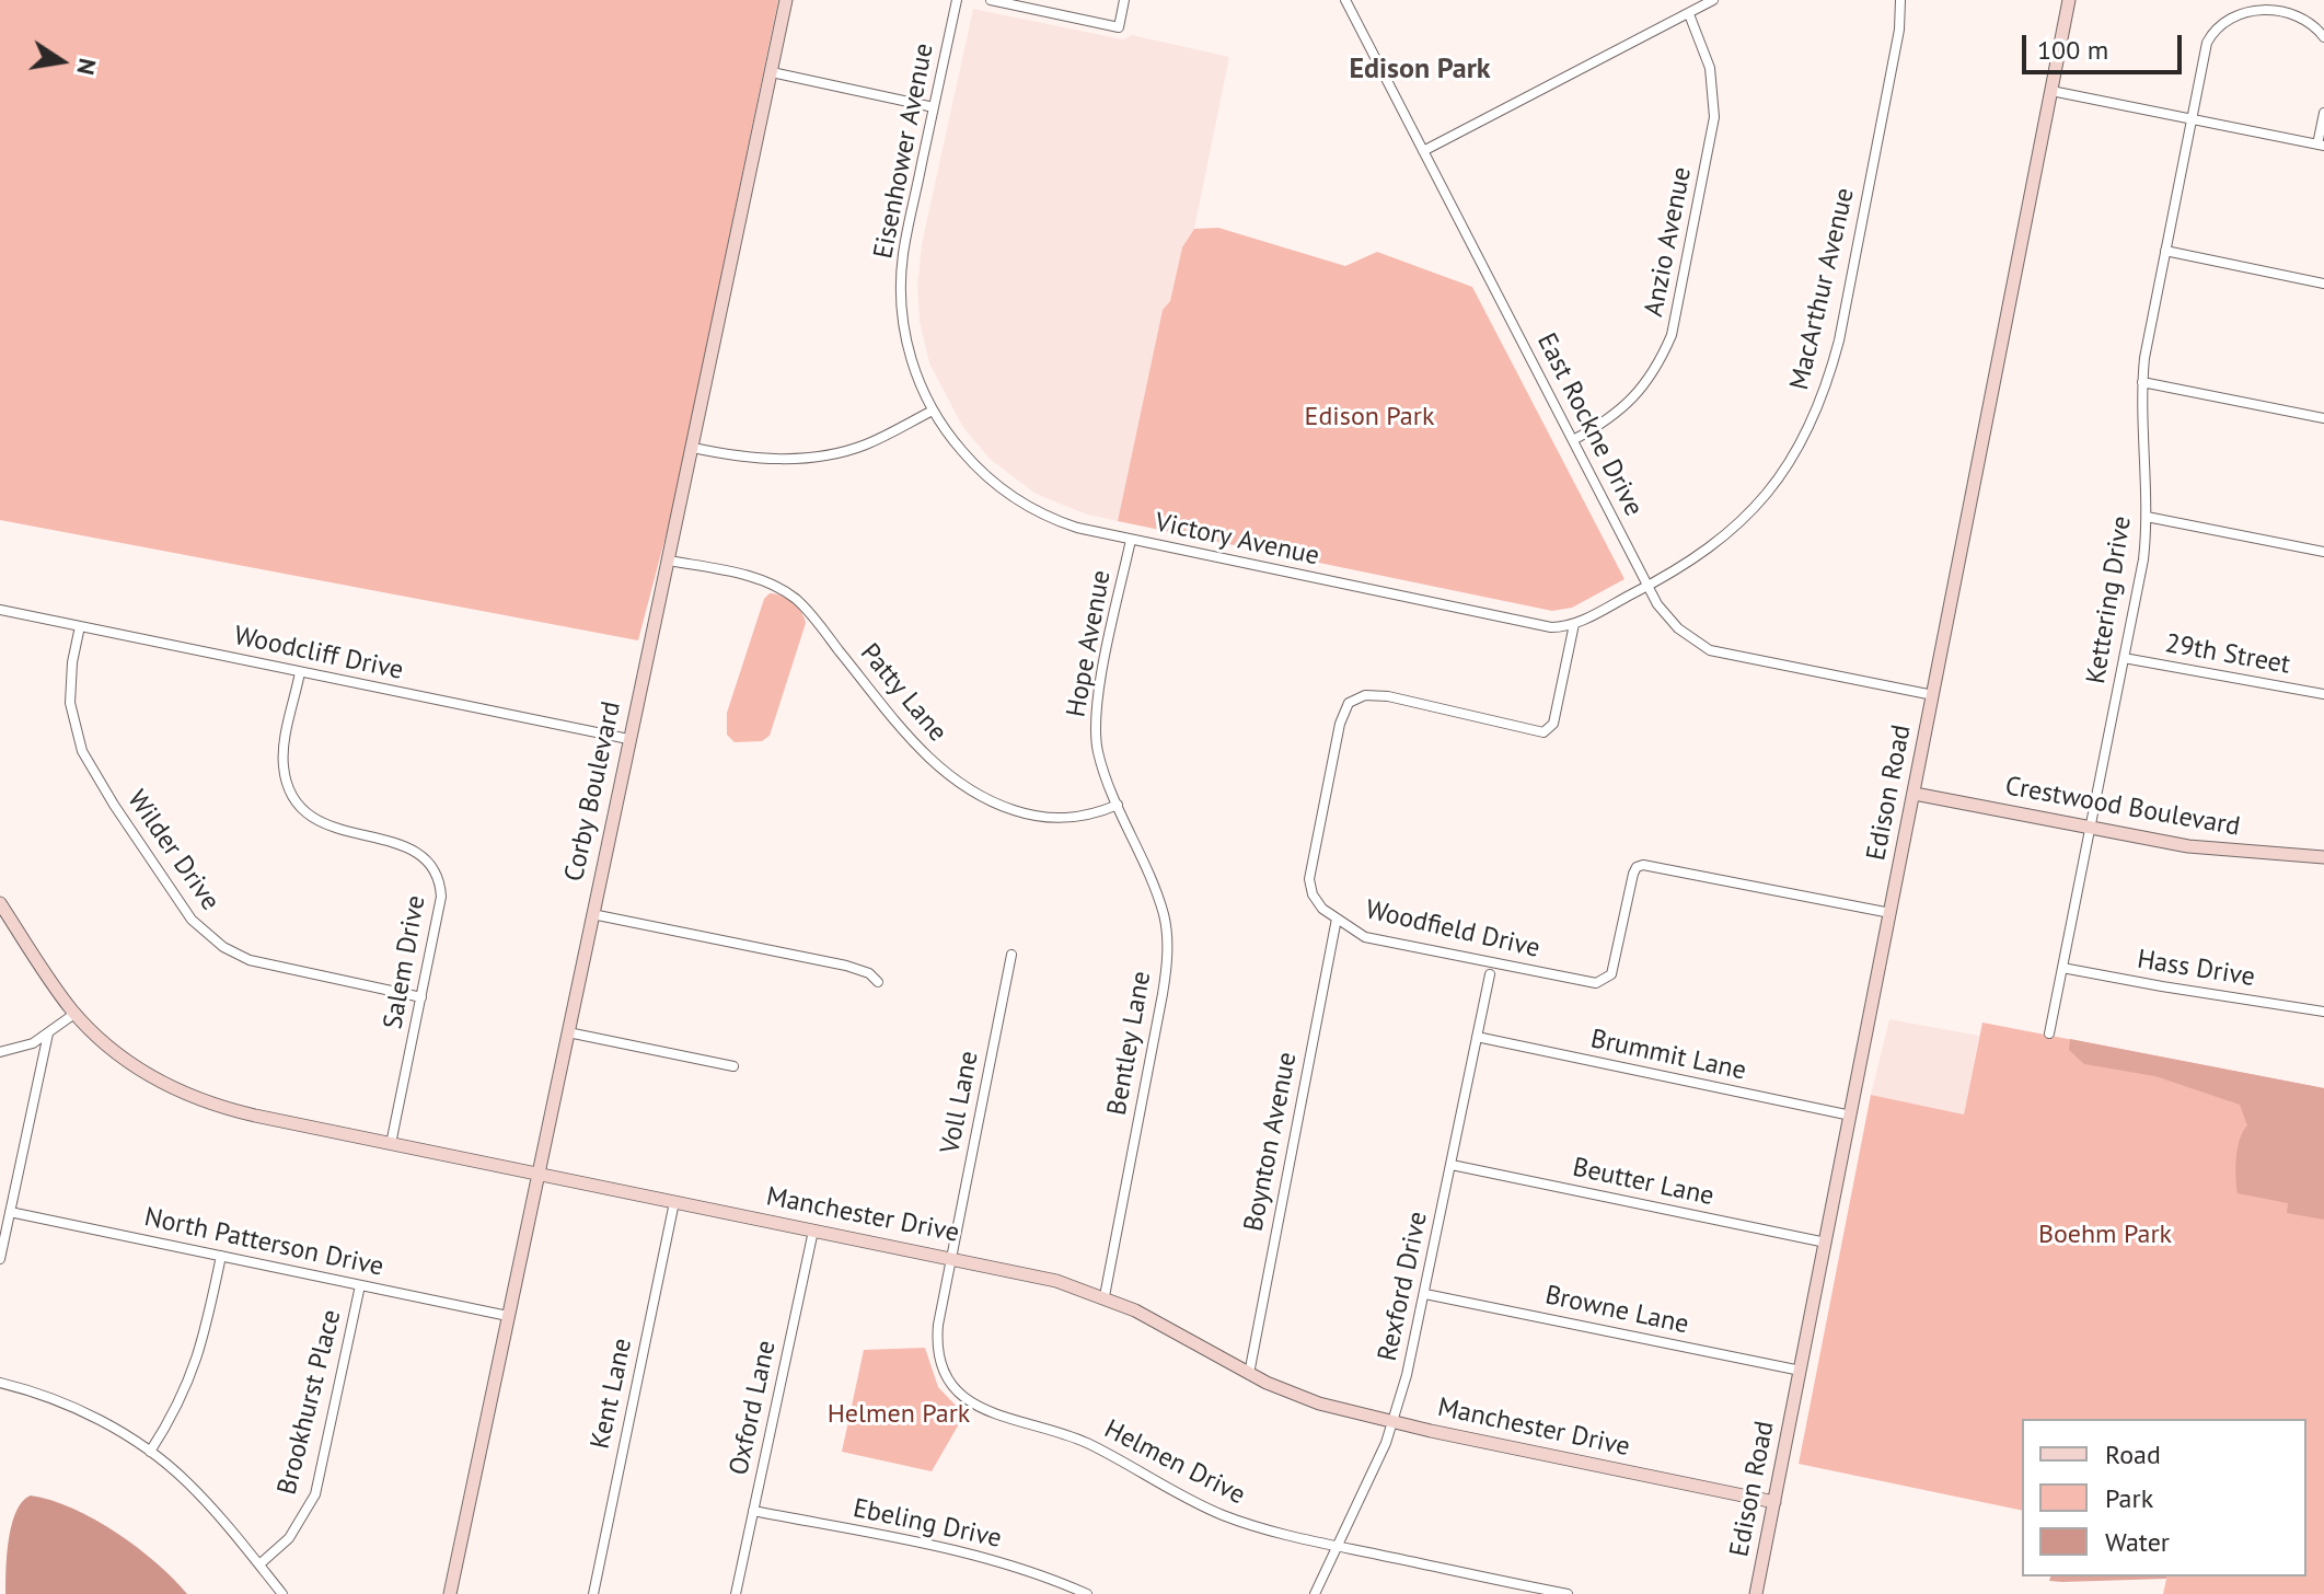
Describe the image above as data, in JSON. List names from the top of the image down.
{
  "streets": {
    "street": [
      "Eisenhower Avenue",
      "Anzio Avenue",
      "MacArthur Avenue",
      "East Rockne Drive",
      "Victory Avenue",
      "Kettering Drive",
      "Hope Avenue",
      "Woodcliff Drive",
      "29th Street",
      "Patty Lane",
      "Corby Boulevard",
      "Edison Road",
      "Crestwood Boulevard",
      "Wilder Drive",
      "Woodfield Drive",
      "Salem Drive",
      "Hass Drive",
      "Bentley Lane",
      "Brummit Lane",
      "Voll Lane",
      "Boynton Avenue",
      "Beutter Lane",
      "Manchester Drive",
      "North Patterson Drive",
      "Rexford Drive",
      "Browne Lane",
      "Kent Lane",
      "Brookhurst Place",
      "Oxford Lane",
      "Helmen Drive",
      "Ebeling Drive"
    ]
  },
  "crossings": [
    ["Eisenhower Avenue", "Victory Avenue"],
    ["Anzio Avenue", "East Rockne Drive"],
    ["MacArthur Avenue", "East Rockne Drive"],
    ["MacArthur Avenue", "Victory Avenue"],
    ["MacArthur Avenue", "Woodfield Drive"],
    ["East Rockne Drive", "Edison Road"],
    ["Victory Avenue", "Hope Avenue"],
    ["Victory Avenue", "Woodfield Drive"],
    ["Kettering Drive", "29th Street"],
    ["Kettering Drive", "Crestwood Boulevard"],
    ["Kettering Drive", "Hass Drive"],
    ["Hope Avenue", "Patty Lane"],
    ["Hope Avenue", "Bentley Lane"],
    ["Woodcliff Drive", "Corby Boulevard"],
    ["Woodcliff Drive", "Wilder Drive"],
    ["Woodcliff Drive", "Salem Drive"],
    ["Patty Lane", "Corby Boulevard"],
    ["Patty Lane", "Bentley Lane"],
    ["Corby Boulevard", "Manchester Drive"],
    ["Corby Boulevard", "North Patterson Drive"],
    ["Edison Road", "Crestwood Boulevard"],
    ["Edison Road", "Woodfield Drive"],
    ["Edison Road", "Brummit Lane"],
    ["Edison Road", "Beutter Lane"],
    ["Edison Road", "Manchester Drive"],
    ["Edison Road", "Browne Lane"],
    ["Wilder Drive", "Salem Drive"],
    ["Woodfield Drive", "Boynton Avenue"],
    ["Salem Drive", "Manchester Drive"],
    ["Bentley Lane", "Manchester Drive"],
    ["Brummit Lane", "Rexford Drive"],
    ["Voll Lane", "Manchester Drive"],
    ["Voll Lane", "Helmen Drive"],
    ["Boynton Avenue", "Manchester Drive"],
    ["Beutter Lane", "Rexford Drive"],
    ["Manchester Drive", "Rexford Drive"],
    ["Manchester Drive", "Kent Lane"],
    ["Manchester Drive", "Oxford Lane"],
    ["Manchester Drive", "Helmen Drive"],
    ["North Patterson Drive", "Brookhurst Place"],
    ["Rexford Drive", "Browne Lane"],
    ["Rexford Drive", "Helmen Drive"],
    ["Oxford Lane", "Ebeling Drive"]
  ],
  "districts": ["Edison Park"],
  "parks": ["Edison Park", "Boehm Park", "Helmen Park"],
  "legend": ["Road", "Park", "Water"],
  "scale_bar": "100 m",
  "north": "right"
}
